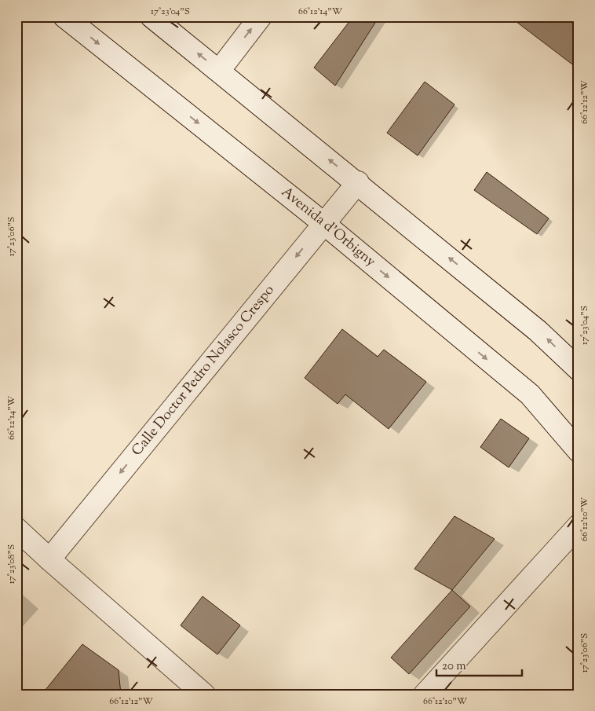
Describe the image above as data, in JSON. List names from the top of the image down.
{
  "streets": {
    "main road": ["Avenida d'Orbigny", "Calle Doctor Pedro Nolasco Crespo"]
  },
  "crossings": [
    ["Avenida d'Orbigny", "Calle Doctor Pedro Nolasco Crespo"]
  ],
  "one_way": ["Calle Doctor Pedro Nolasco Crespo"],
  "scale_bar": "20 m",
  "coordinates": [
    "17°23'04\"S",
    "66°12'14\"W",
    "66°12'12\"W",
    "17°23'06\"S",
    "66°12'10\"W",
    "17°23'08\"S"
  ]
}
